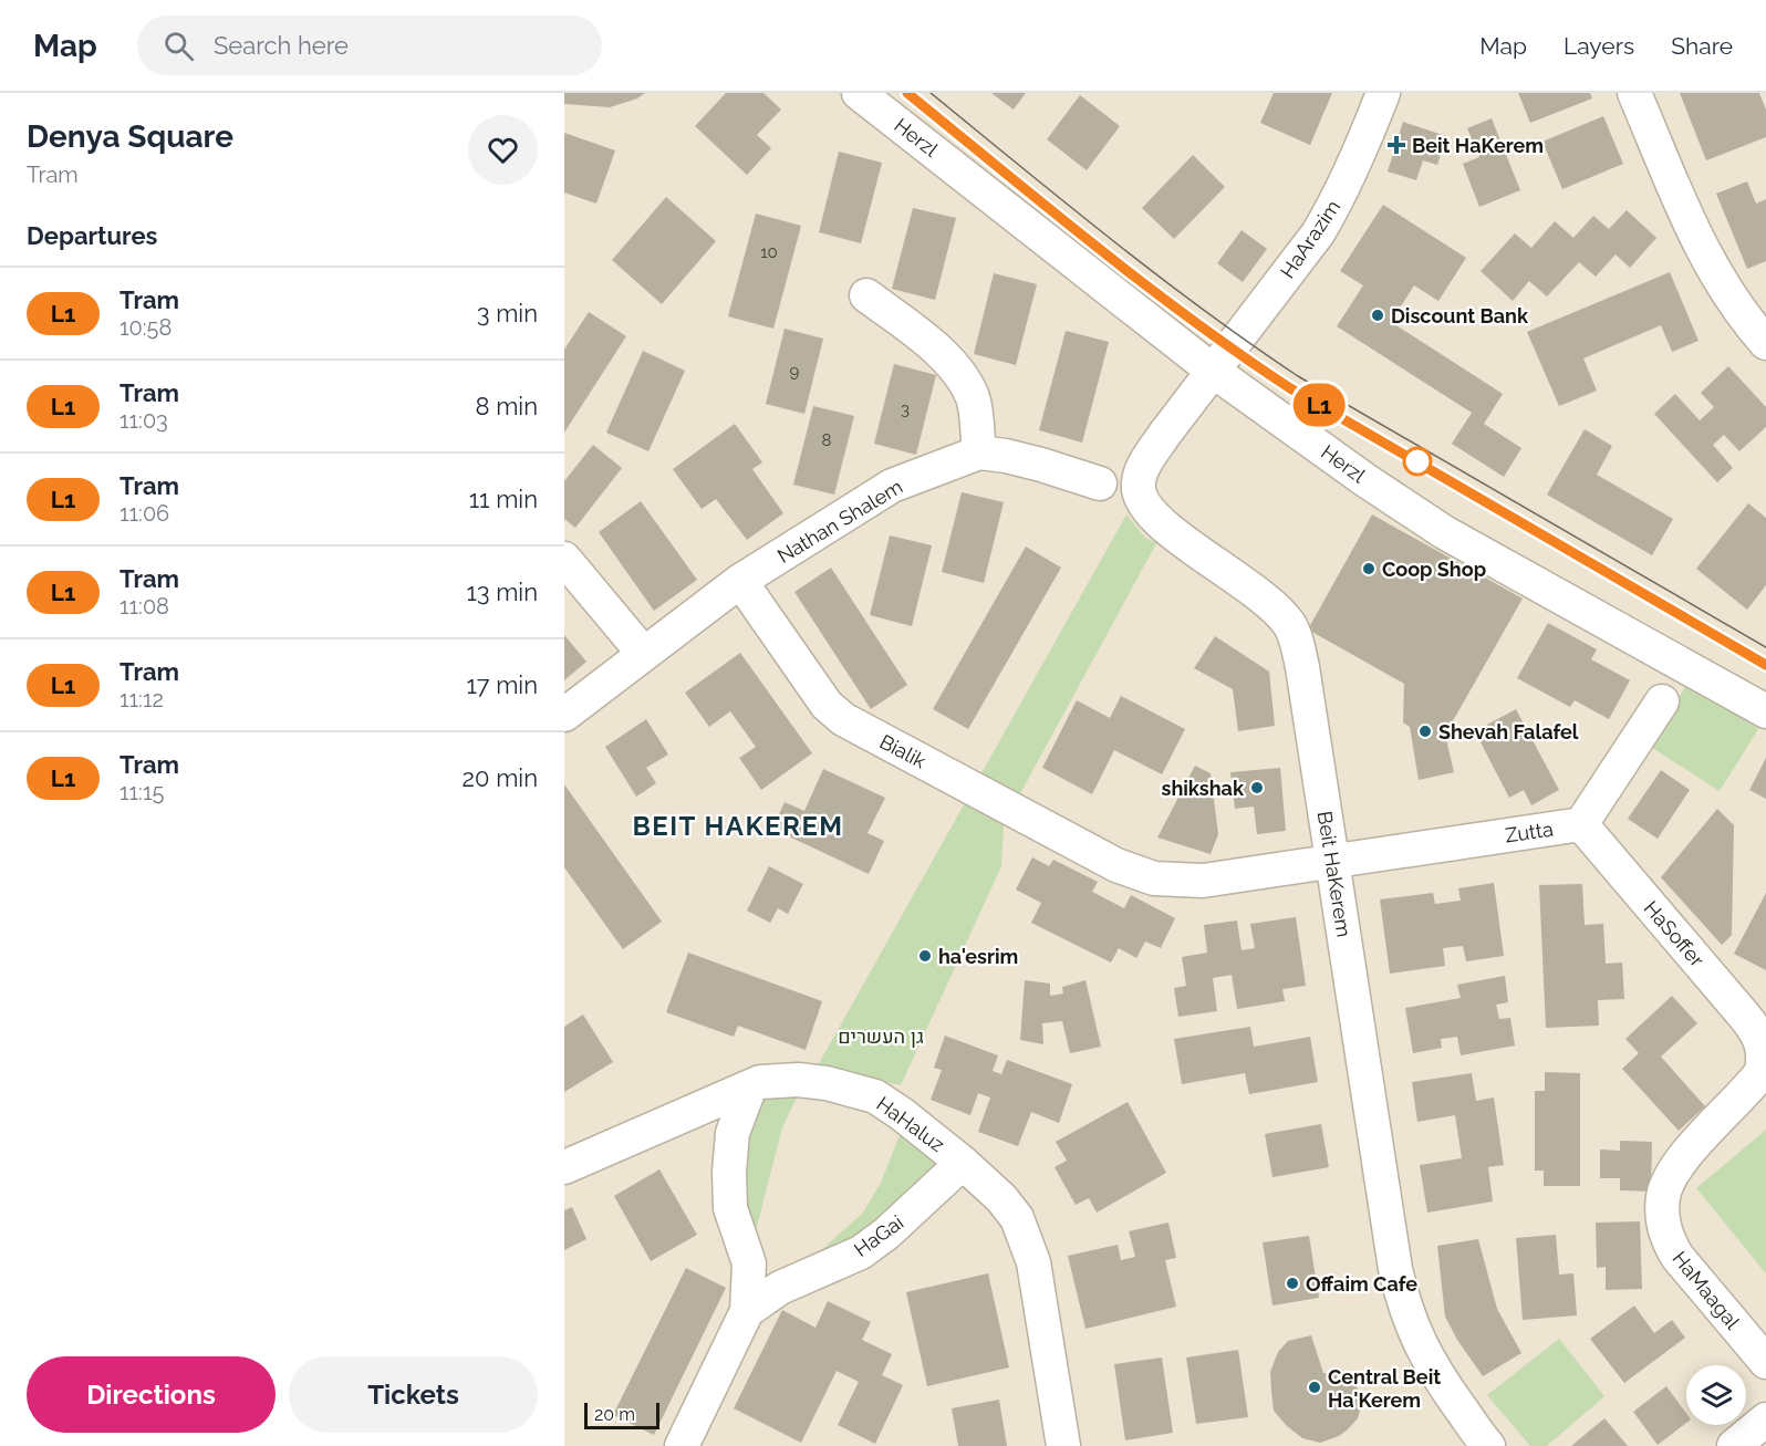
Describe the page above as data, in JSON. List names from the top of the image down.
{
  "streets": {
    "street": [
      "Herzl",
      "HaArazim",
      "Nathan Shalem",
      "Bialik",
      "Zutta",
      "Beit HaKerem",
      "HaSoffer",
      "HaHaluz",
      "HaGai",
      "HaMaagal"
    ]
  },
  "crossings": [
    ["Herzl", "HaArazim"],
    ["Herzl", "Beit HaKerem"],
    ["HaArazim", "Beit HaKerem"],
    ["Nathan Shalem", "Bialik"],
    ["Bialik", "Zutta"],
    ["Bialik", "Beit HaKerem"],
    ["Zutta", "Beit HaKerem"],
    ["Zutta", "HaSoffer"],
    ["HaSoffer", "HaMaagal"],
    ["HaHaluz", "HaGai"]
  ],
  "districts": ["BEIT HAKEREM"],
  "parks": ["גן העשרים"],
  "places": {
    "health": ["Beit HaKerem"],
    "other": [
      "Discount Bank",
      "Coop Shop",
      "Shevah Falafel",
      "shikshak",
      "ha'esrim",
      "Offaim Cafe",
      "Central Beit Ha'Kerem"
    ]
  },
  "lines": ["tram line L1"],
  "house_numbers": [
    "10",
    "9",
    "3",
    "8"
  ],
  "scale_bar": "20 m",
  "page": {
    "header": "Map",
    "search": "Search here",
    "nav": ["Map", "Layers", "Share"],
    "heading": [
      ["Denya Square", "Tram"],
      "Departures"
    ],
    "on_map": "L1",
    "list": [
      {
        "mark": "L1",
        "name": "Tram",
        "note": "10:58",
        "value": "3 min"
      },
      {
        "mark": "L1",
        "name": "Tram",
        "note": "11:03",
        "value": "8 min"
      },
      {
        "mark": "L1",
        "name": "Tram",
        "note": "11:06",
        "value": "11 min"
      },
      {
        "mark": "L1",
        "name": "Tram",
        "note": "11:08",
        "value": "13 min"
      },
      {
        "mark": "L1",
        "name": "Tram",
        "note": "11:12",
        "value": "17 min"
      },
      {
        "mark": "L1",
        "name": "Tram",
        "note": "11:15",
        "value": "20 min"
      }
    ],
    "buttons": ["Directions", "Tickets"],
    "scale": "20 m"
  }
}
